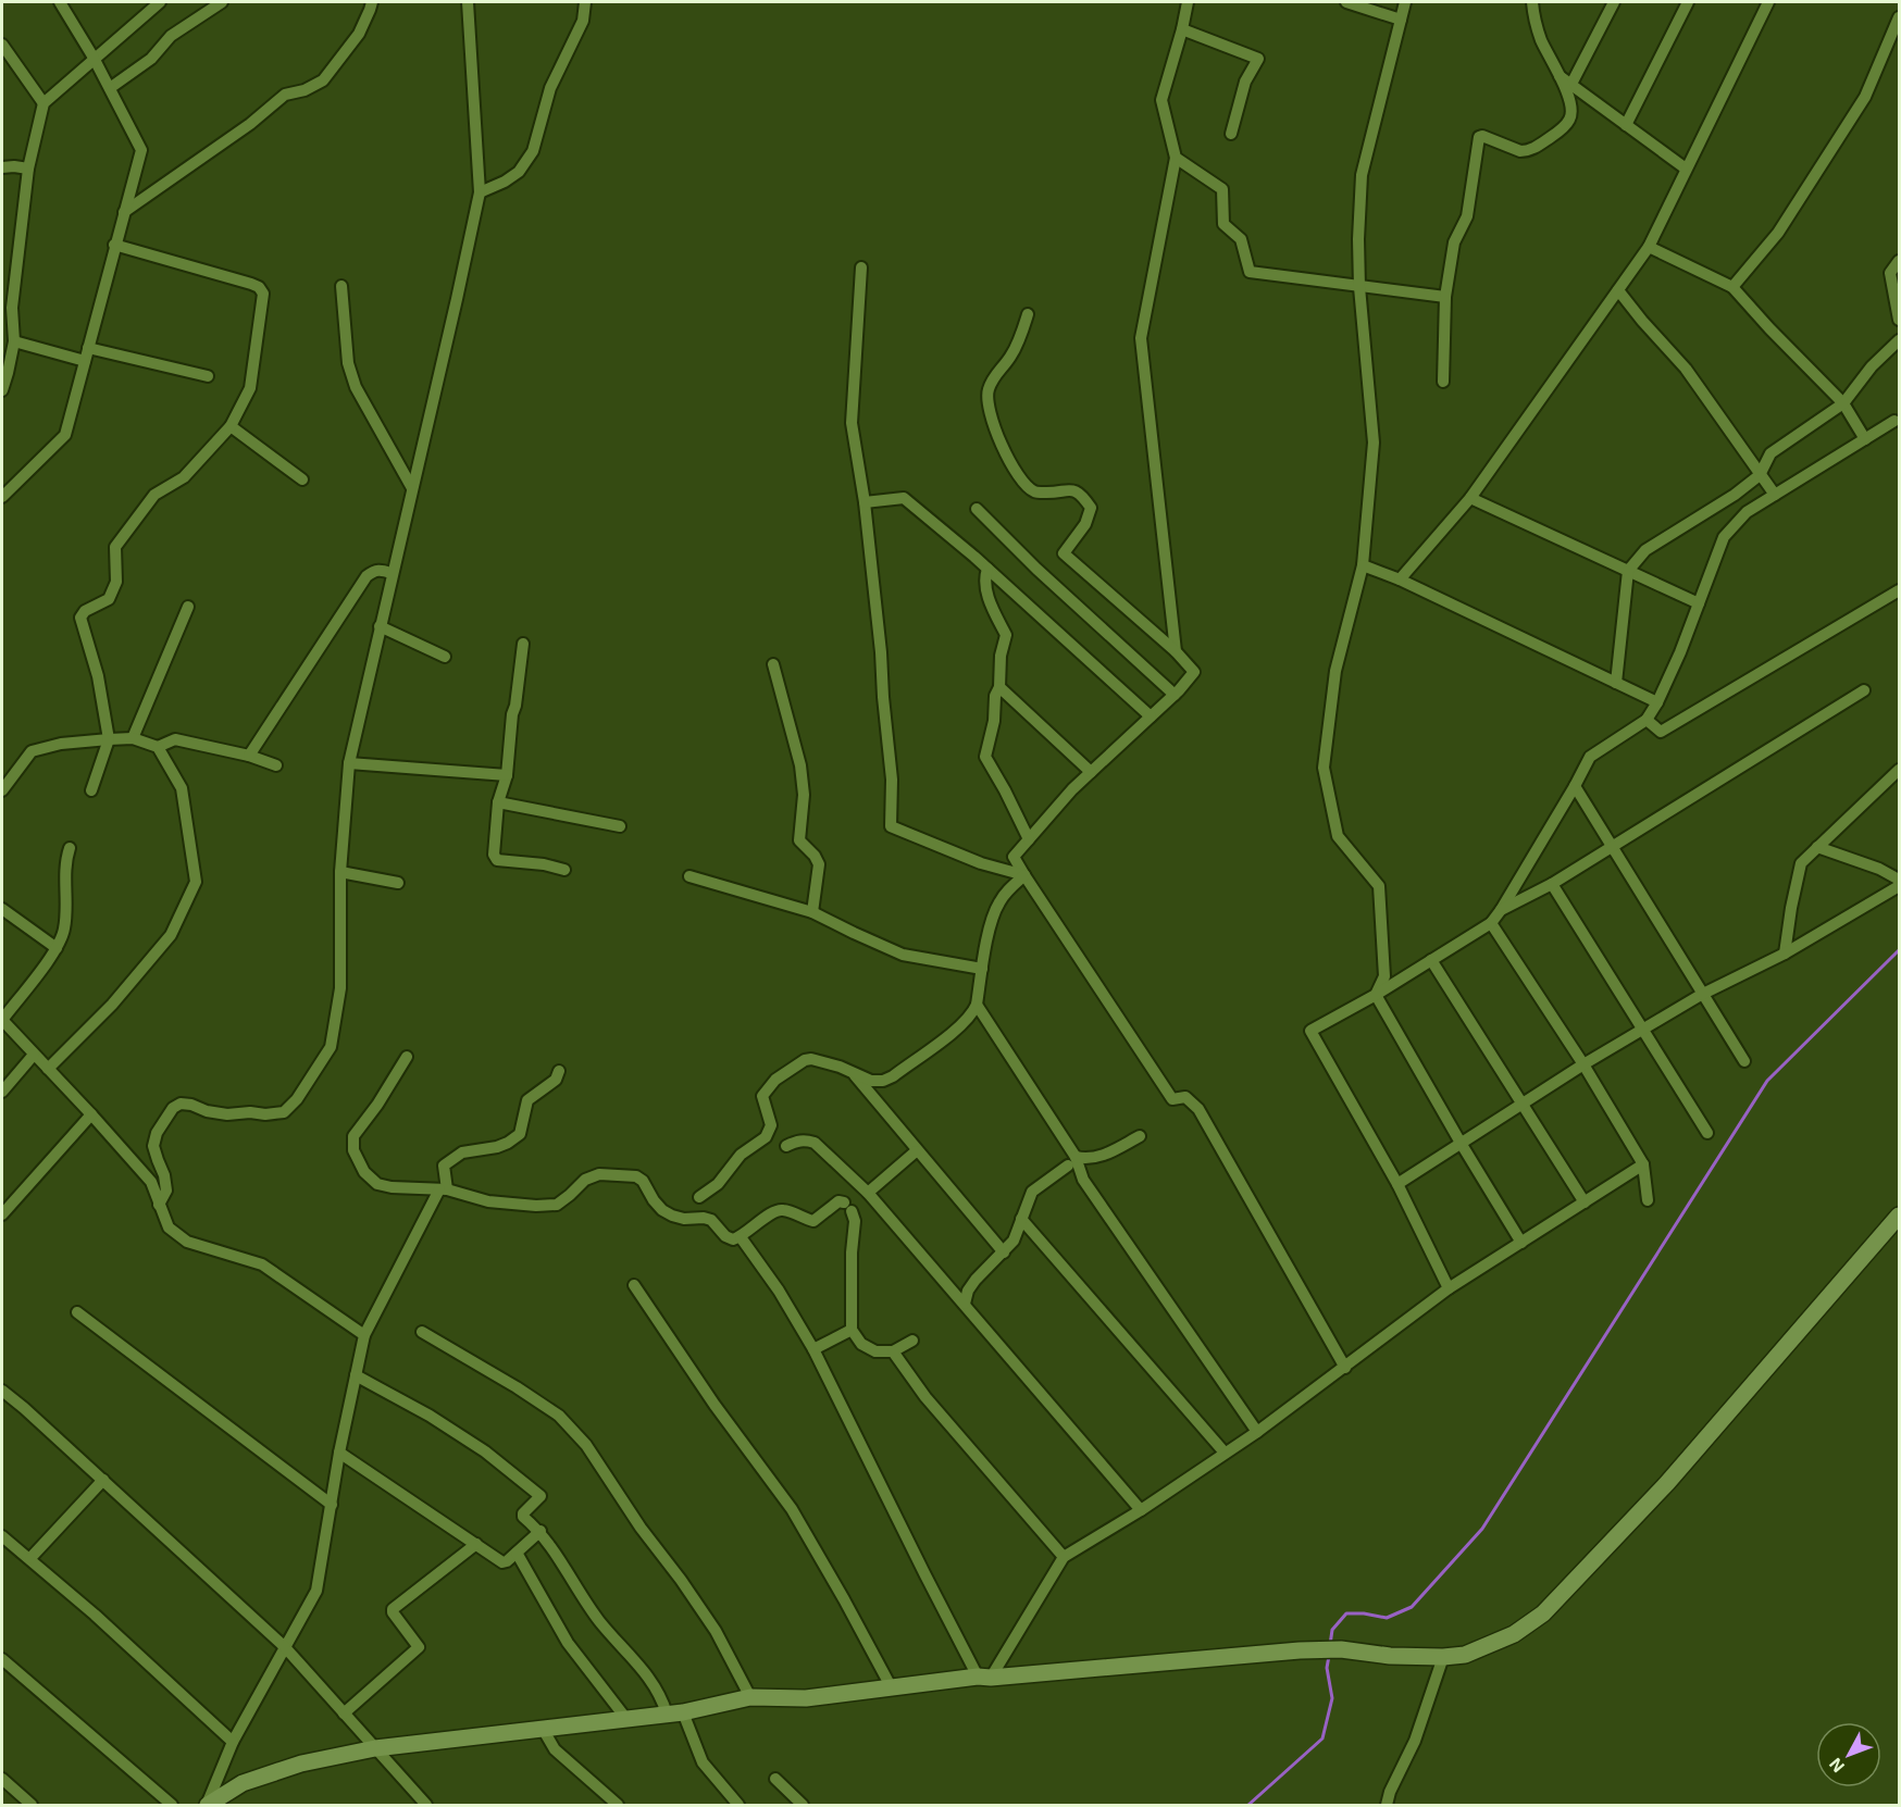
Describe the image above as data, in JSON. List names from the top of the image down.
{
  "north": "bottom left"
}
